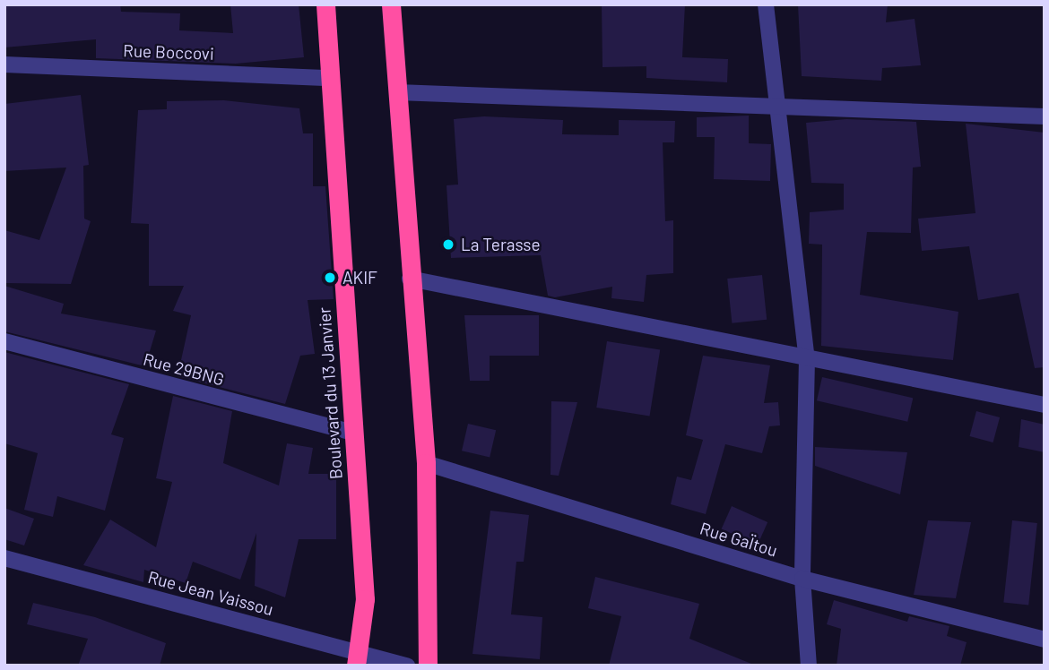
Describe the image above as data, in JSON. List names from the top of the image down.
{
  "streets": {
    "highway": ["Boulevard du 13 Janvier"],
    "street": [
      "Rue Boccovi",
      "Rue 29BNG",
      "Rue GaÏtou",
      "Rue Jean Vaissou"
    ]
  },
  "crossings": [
    ["Rue Boccovi", "Boulevard du 13 Janvier"],
    ["Rue 29BNG", "Boulevard du 13 Janvier"],
    ["Boulevard du 13 Janvier", "Rue Jean Vaissou"]
  ],
  "places": ["La Terasse", "AKIF"]
}
